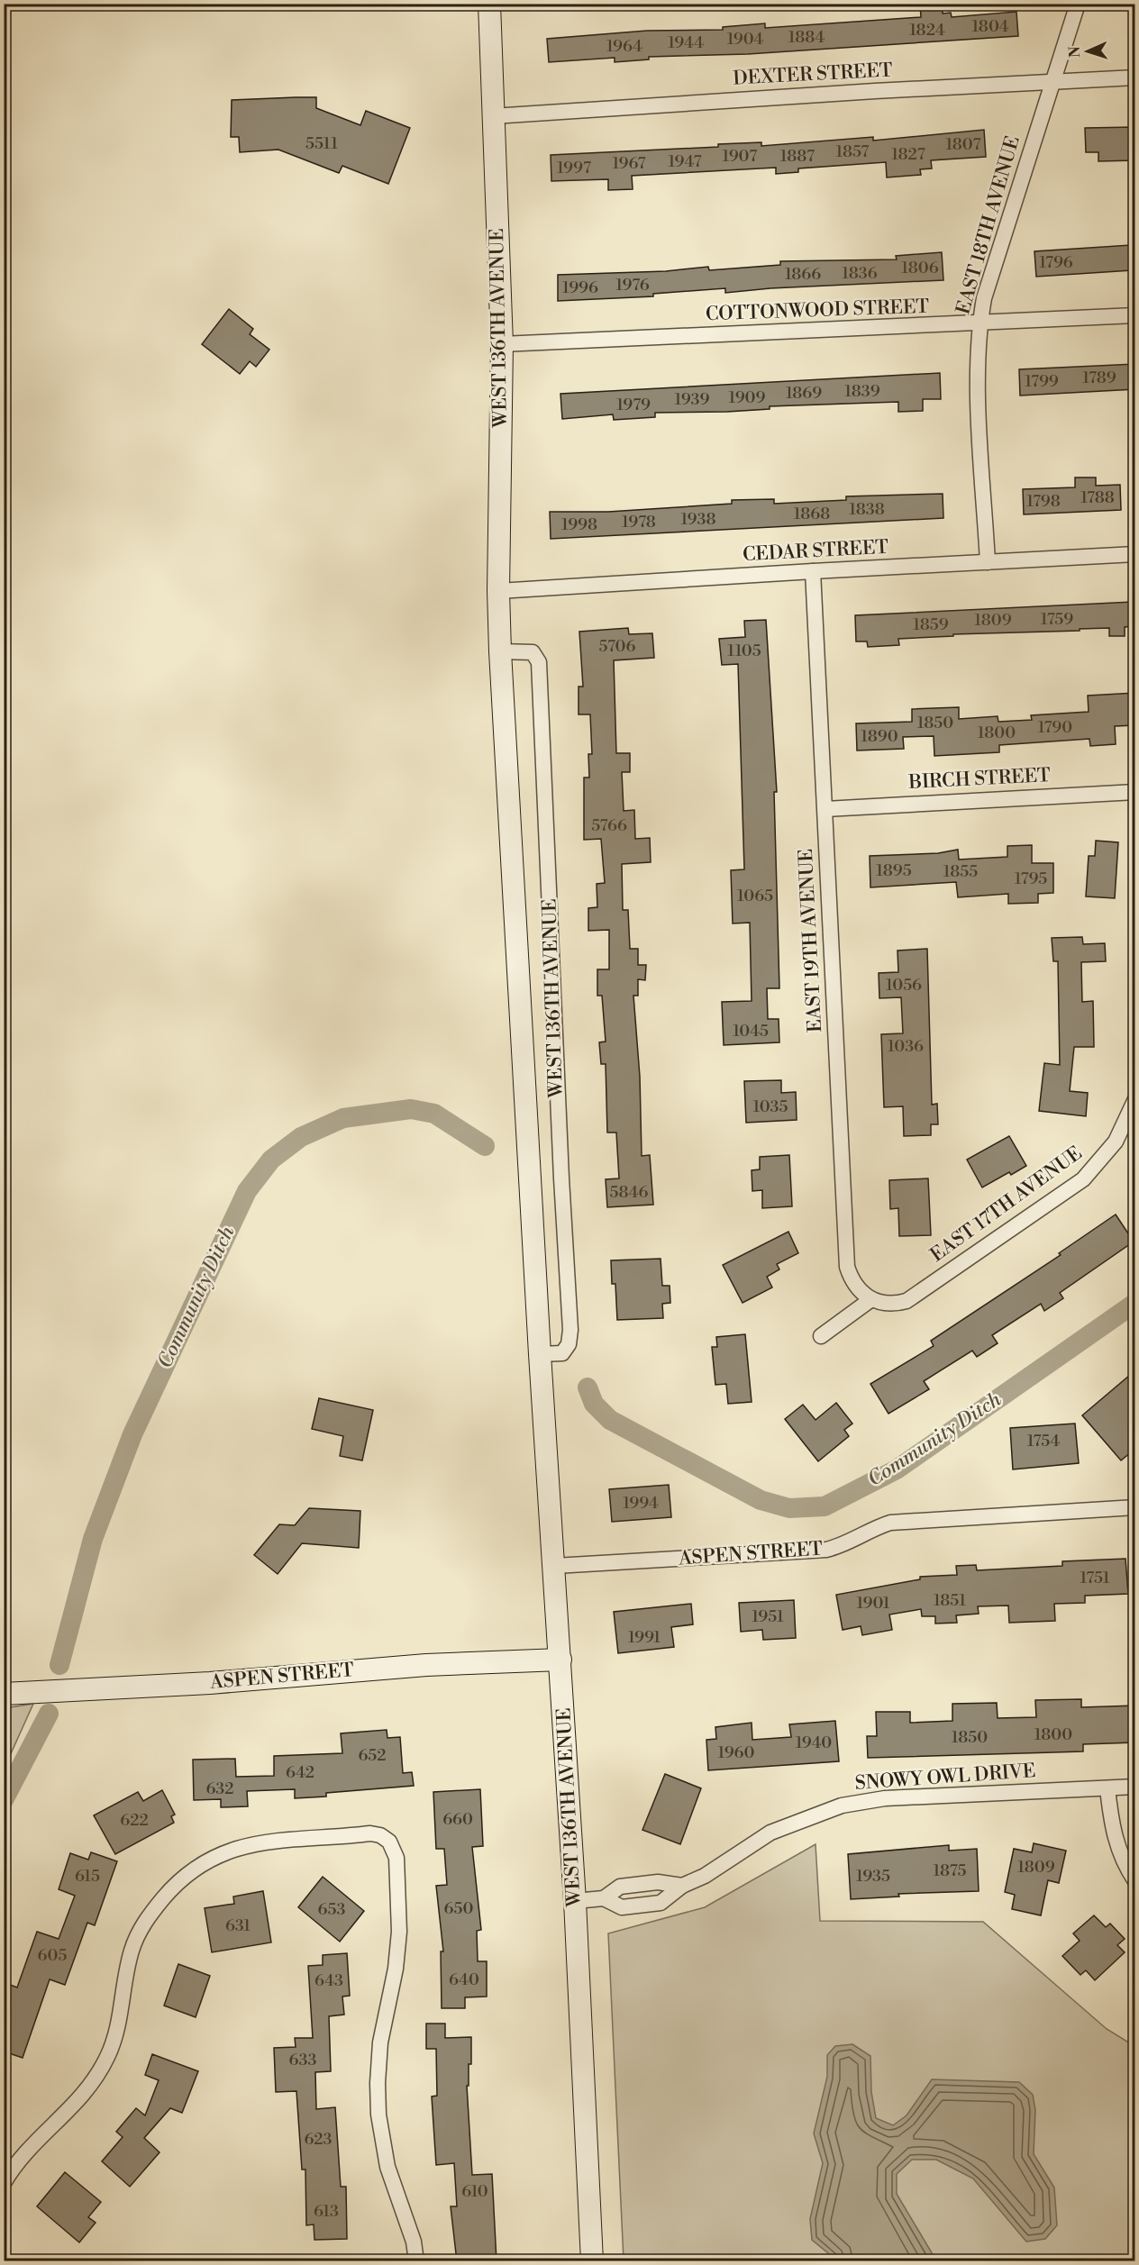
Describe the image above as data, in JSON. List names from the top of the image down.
{
  "streets": {
    "main road": ["WEST 136TH AVENUE", "ASPEN STREET"],
    "street": [
      "DEXTER STREET",
      "EAST 18TH AVENUE",
      "COTTONWOOD STREET",
      "CEDAR STREET",
      "BIRCH STREET",
      "EAST 19TH AVENUE",
      "EAST 17TH AVENUE",
      "SNOWY OWL DRIVE"
    ]
  },
  "crossings": [
    ["DEXTER STREET", "EAST 18TH AVENUE"],
    ["DEXTER STREET", "WEST 136TH AVENUE"],
    ["EAST 18TH AVENUE", "COTTONWOOD STREET"],
    ["EAST 18TH AVENUE", "CEDAR STREET"],
    ["COTTONWOOD STREET", "WEST 136TH AVENUE"],
    ["WEST 136TH AVENUE", "CEDAR STREET"],
    ["WEST 136TH AVENUE", "ASPEN STREET"],
    ["WEST 136TH AVENUE", "SNOWY OWL DRIVE"],
    ["CEDAR STREET", "EAST 19TH AVENUE"],
    ["BIRCH STREET", "EAST 19TH AVENUE"],
    ["EAST 19TH AVENUE", "EAST 17TH AVENUE"]
  ],
  "water": ["Community Ditch"],
  "house_numbers": [
    "1804",
    "1824",
    "1884",
    "1904",
    "1944",
    "1964",
    "5511",
    "1807",
    "1857",
    "1827",
    "1907",
    "1887",
    "1947",
    "1967",
    "1997",
    "1796",
    "1806",
    "1836",
    "1866",
    "1976",
    "1996",
    "1789",
    "1799",
    "1839",
    "1869",
    "1909",
    "1939",
    "1979",
    "1788",
    "1798",
    "1838",
    "1868",
    "1938",
    "1978",
    "1998",
    "1759",
    "1809",
    "1859",
    "5706",
    "1105",
    "1850",
    "1790",
    "1800",
    "1890",
    "5766",
    "1895",
    "1855",
    "1795",
    "1065",
    "1056",
    "1045",
    "1036",
    "1035",
    "5846",
    "1754",
    "1994",
    "1751",
    "1851",
    "1901",
    "1951",
    "1991",
    "1800",
    "1850",
    "1940",
    "1960",
    "652",
    "642",
    "632",
    "660",
    "622",
    "1809",
    "1875",
    "615",
    "1935",
    "650",
    "653",
    "631",
    "605",
    "640",
    "643",
    "633",
    "623",
    "610",
    "613"
  ],
  "north": "left"
}
